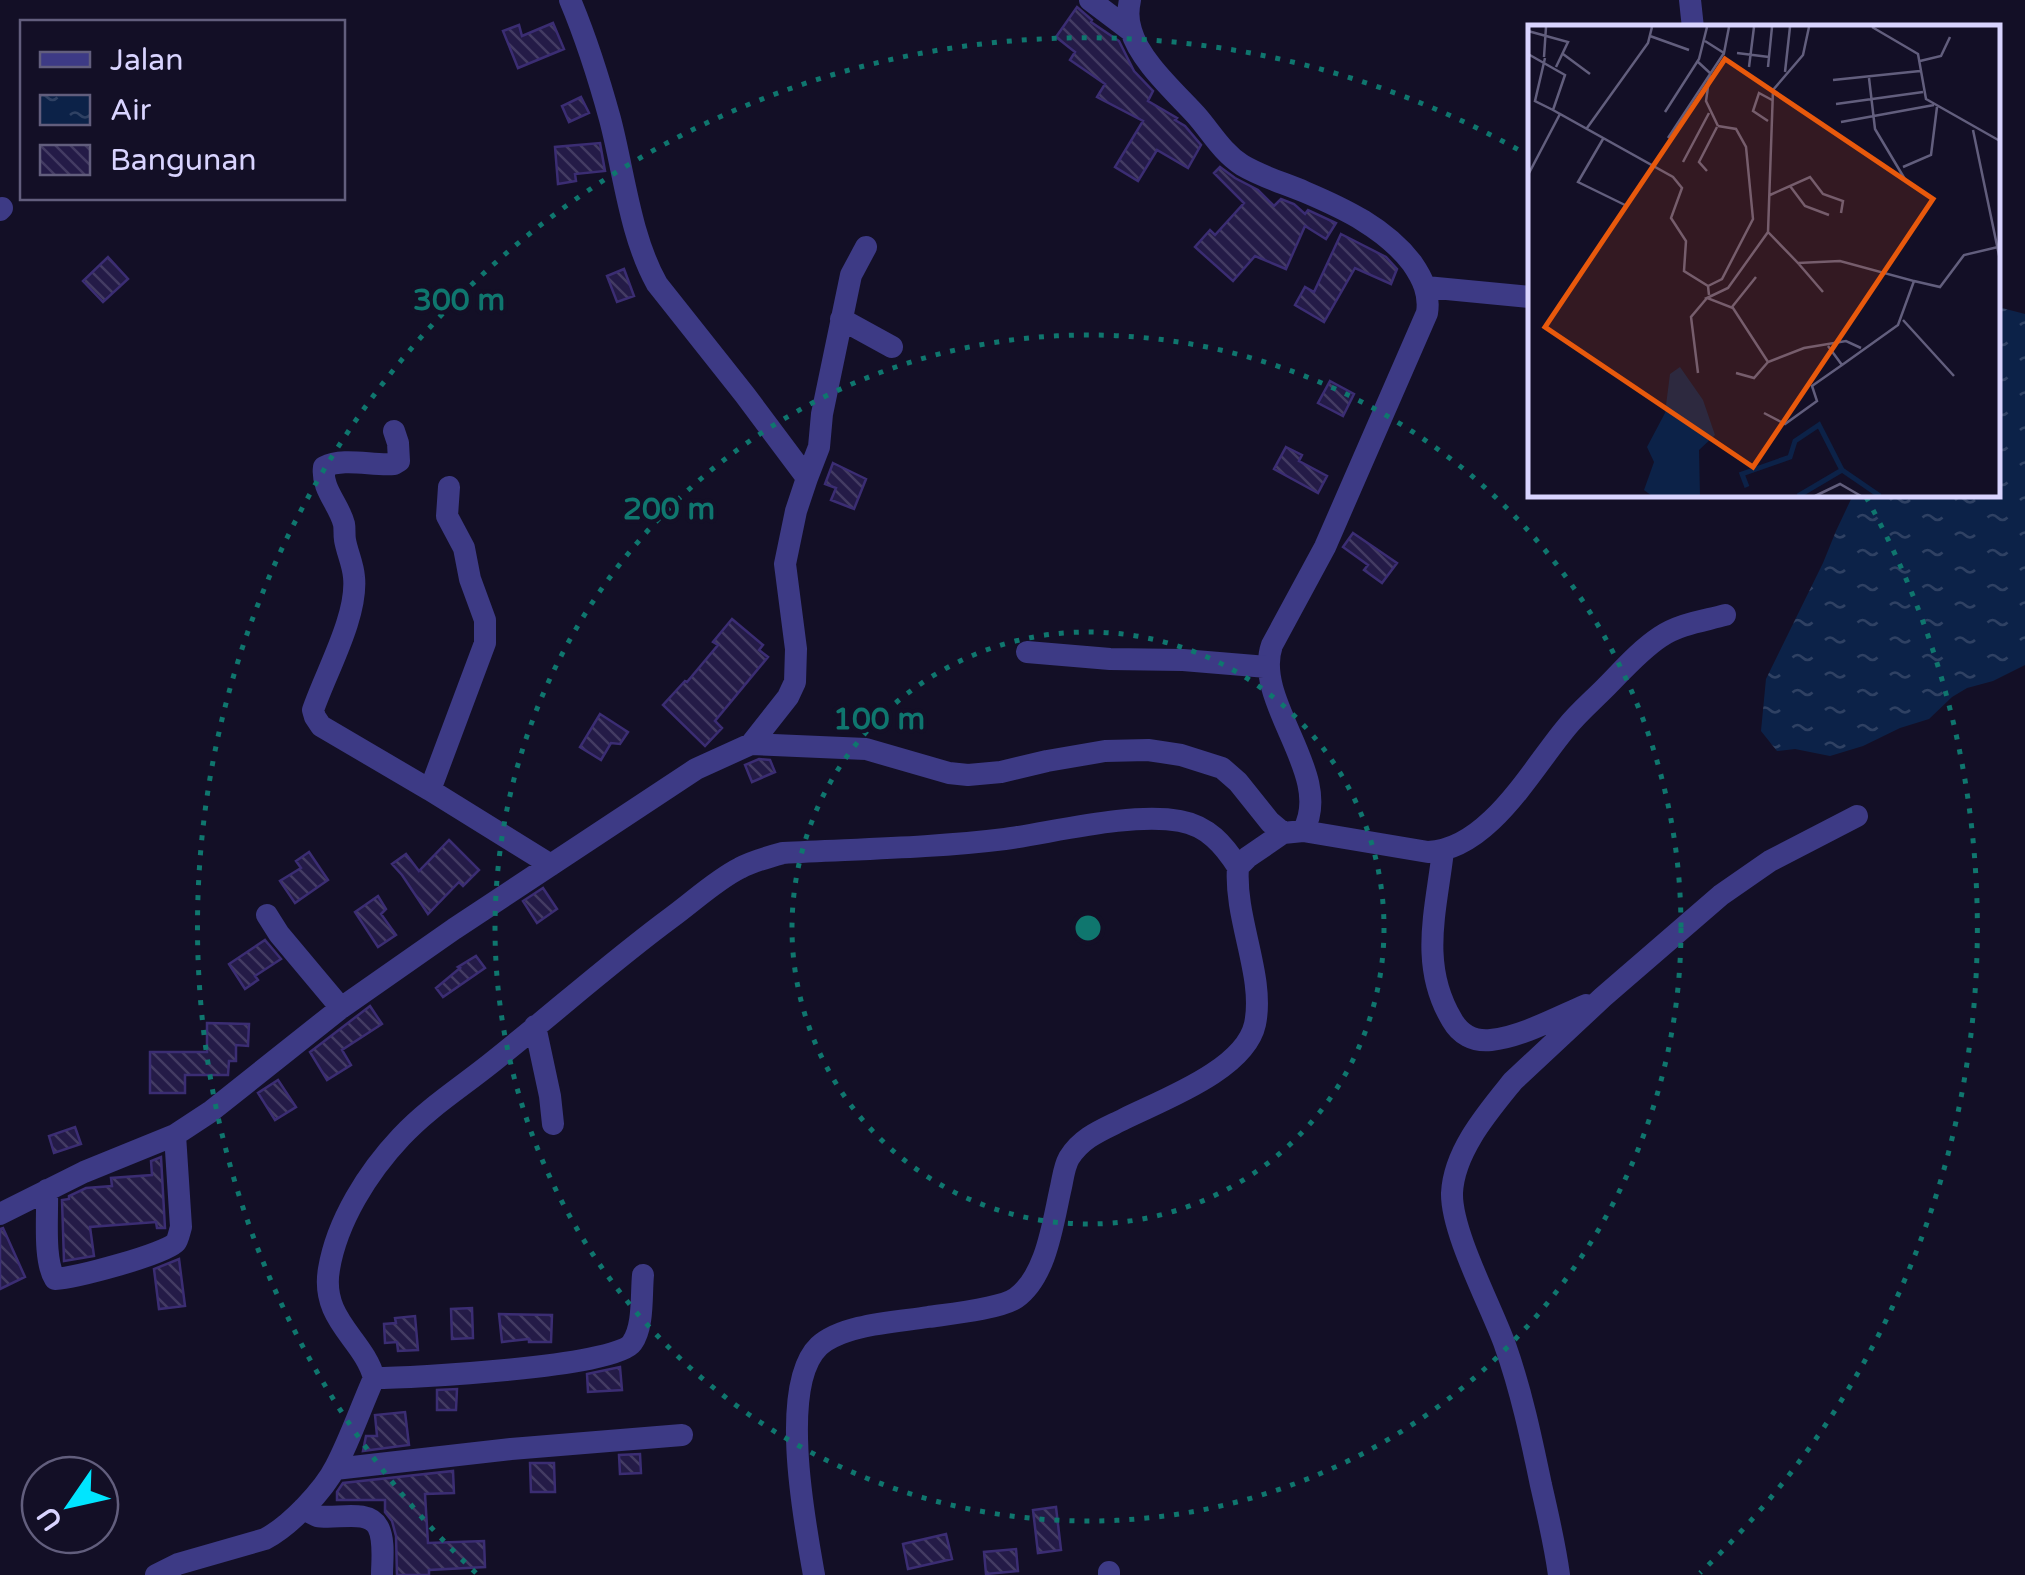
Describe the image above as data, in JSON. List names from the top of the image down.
{
  "legend": ["Jalan", "Air", "Bangunan"],
  "north": "bottom left",
  "rings": ["300 m", "200 m", "100 m"]
}
